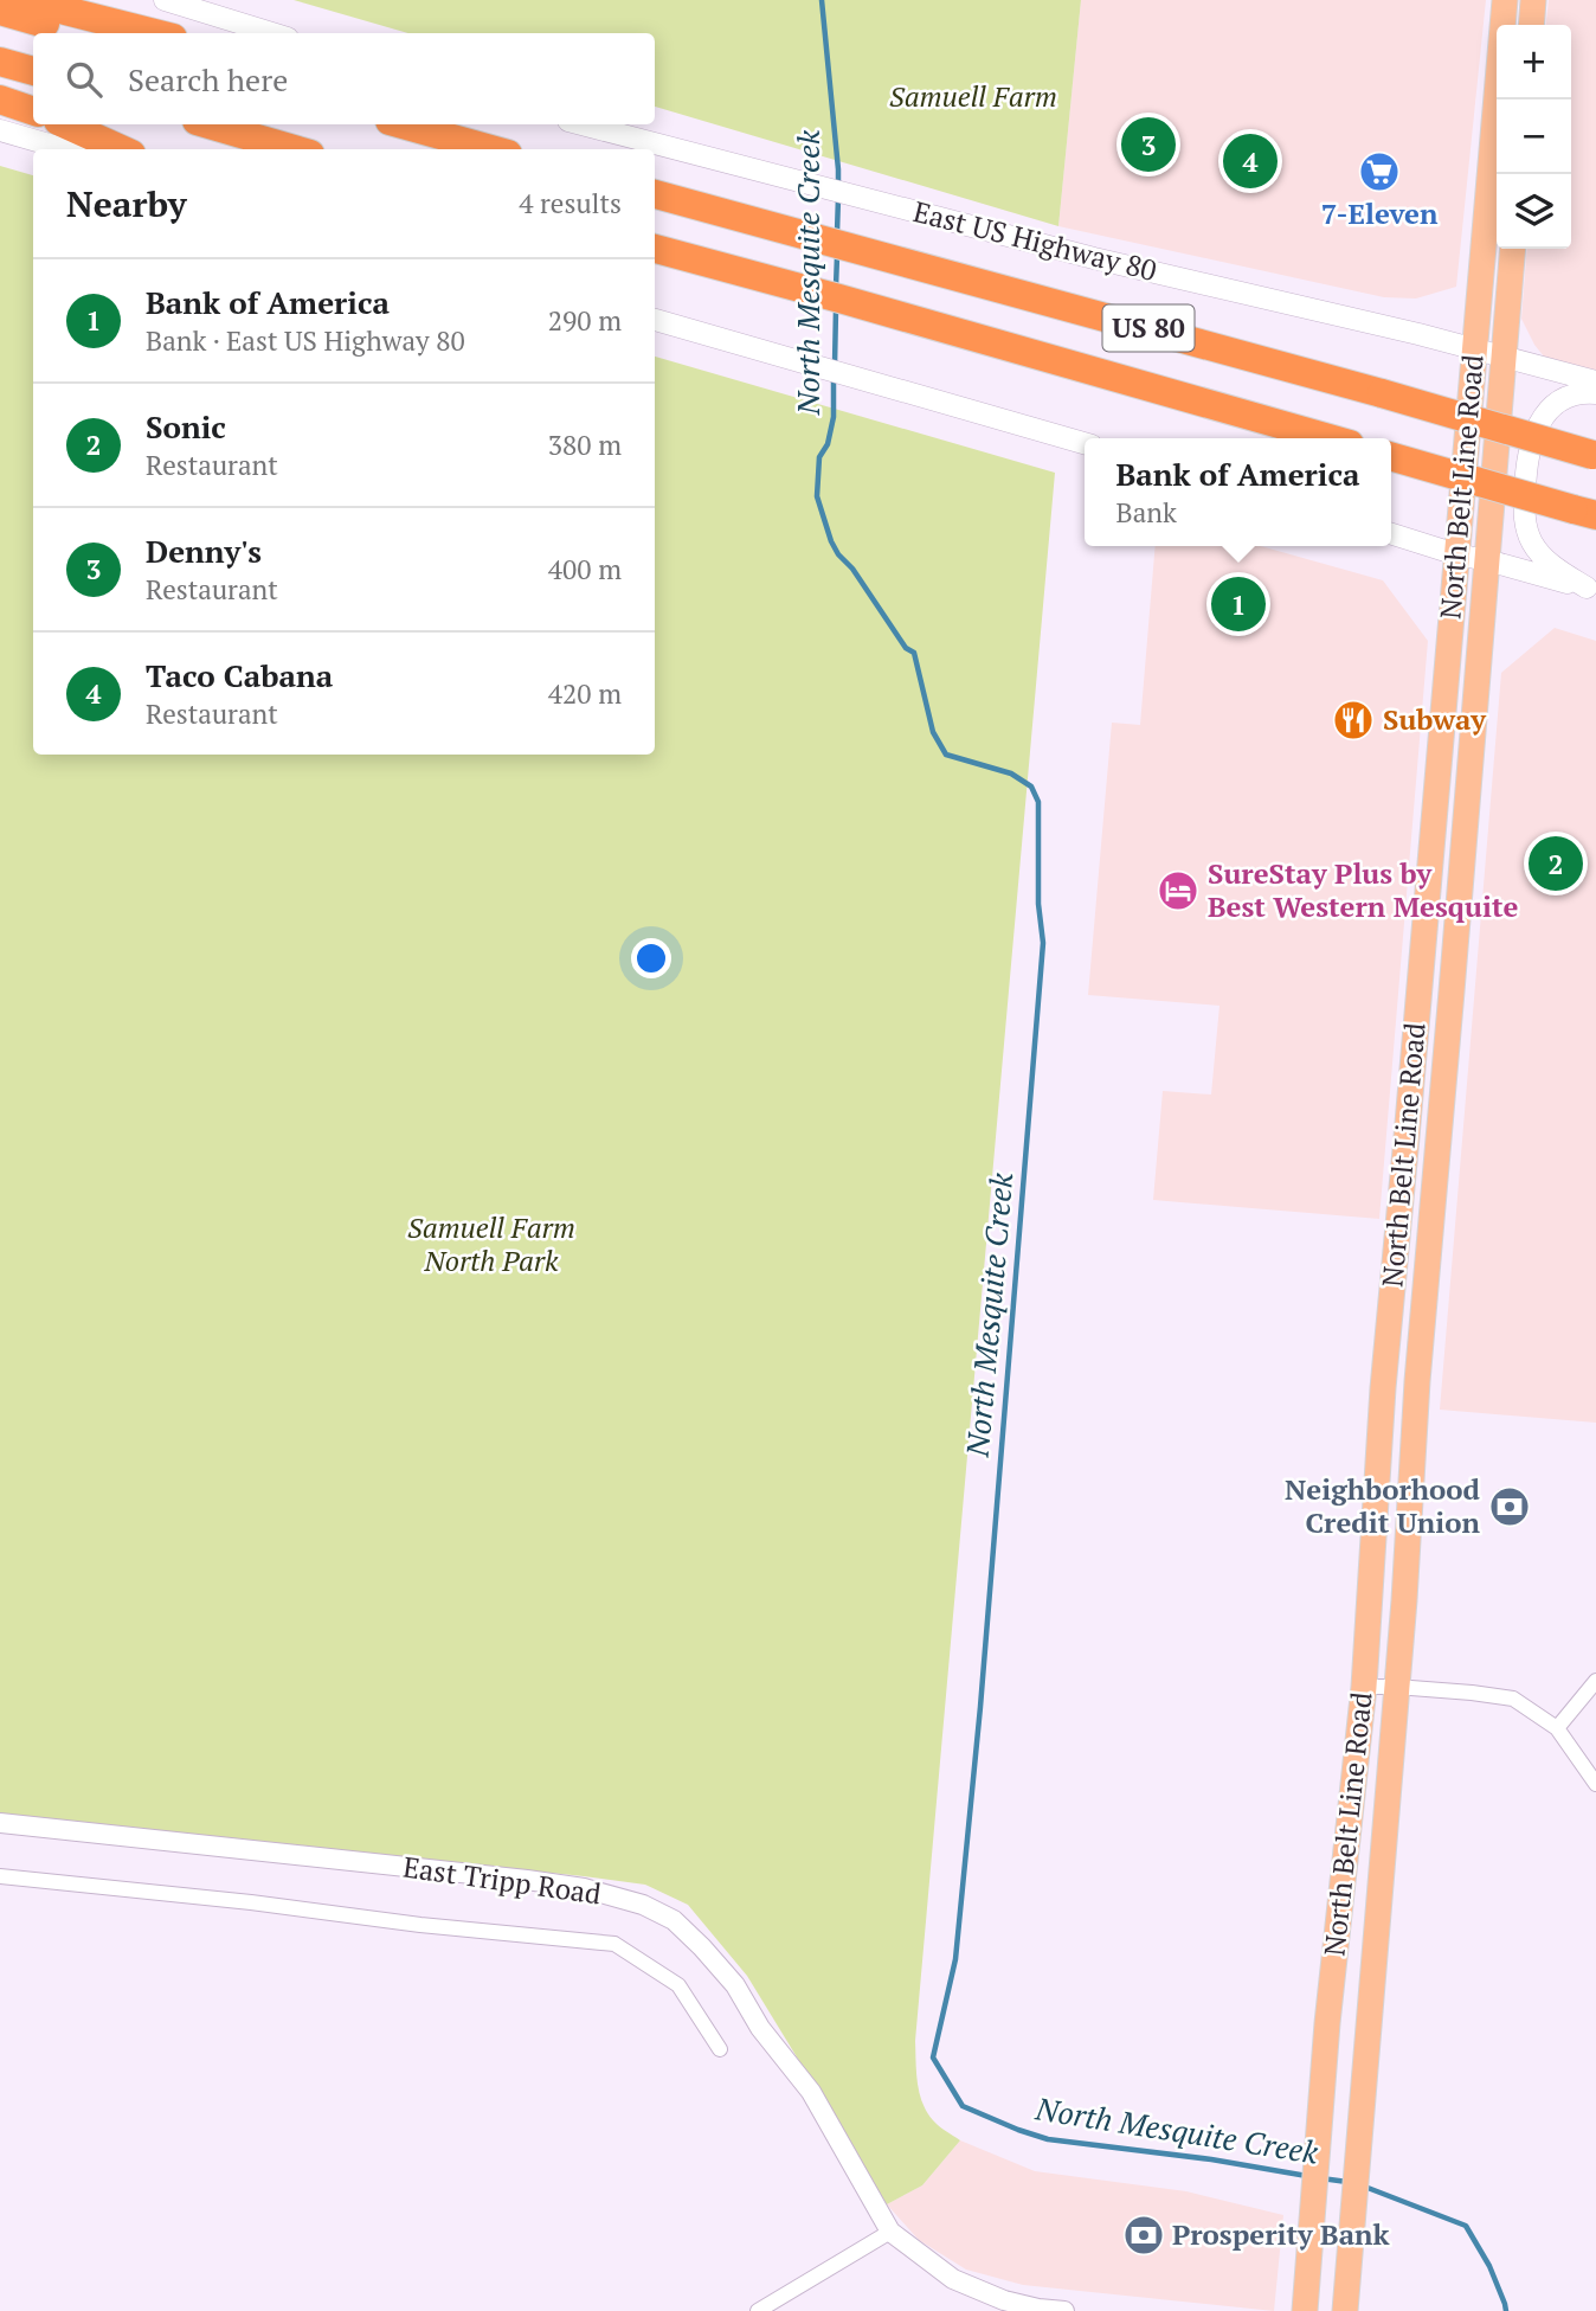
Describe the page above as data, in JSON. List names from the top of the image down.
{
  "streets": {
    "highway": ["US 80"],
    "main road": ["East US Highway 80", "North Belt Line Road"],
    "street": ["East Tripp Road"]
  },
  "crossings": [
    ["East US Highway 80", "North Belt Line Road"]
  ],
  "water": ["North Mesquite Creek"],
  "parks": ["Samuell Farm", "Samuell Farm North Park"],
  "places": {
    "supermarket": ["7-Eleven"],
    "restaurant": ["Subway"],
    "hotel": ["SureStay Plus by Best Western Mesquite"],
    "bank": ["Neighborhood Credit Union", "Prosperity Bank"]
  },
  "page": {
    "map_buttons": ["+", "−"],
    "search": "Search here",
    "pins": [
      "3",
      "4",
      "1",
      "2"
    ],
    "heading": ["Nearby", "4 results"],
    "list": [
      {
        "mark": "1",
        "name": "Bank of America",
        "note": "Bank · East US Highway 80",
        "value": "290 m"
      },
      {
        "mark": "2",
        "name": "Sonic",
        "note": "Restaurant",
        "value": "380 m"
      },
      {
        "mark": "3",
        "name": "Denny's",
        "note": "Restaurant",
        "value": "400 m"
      },
      {
        "mark": "4",
        "name": "Taco Cabana",
        "note": "Restaurant",
        "value": "420 m"
      }
    ],
    "popup": ["Bank of America", "Bank"]
  }
}
